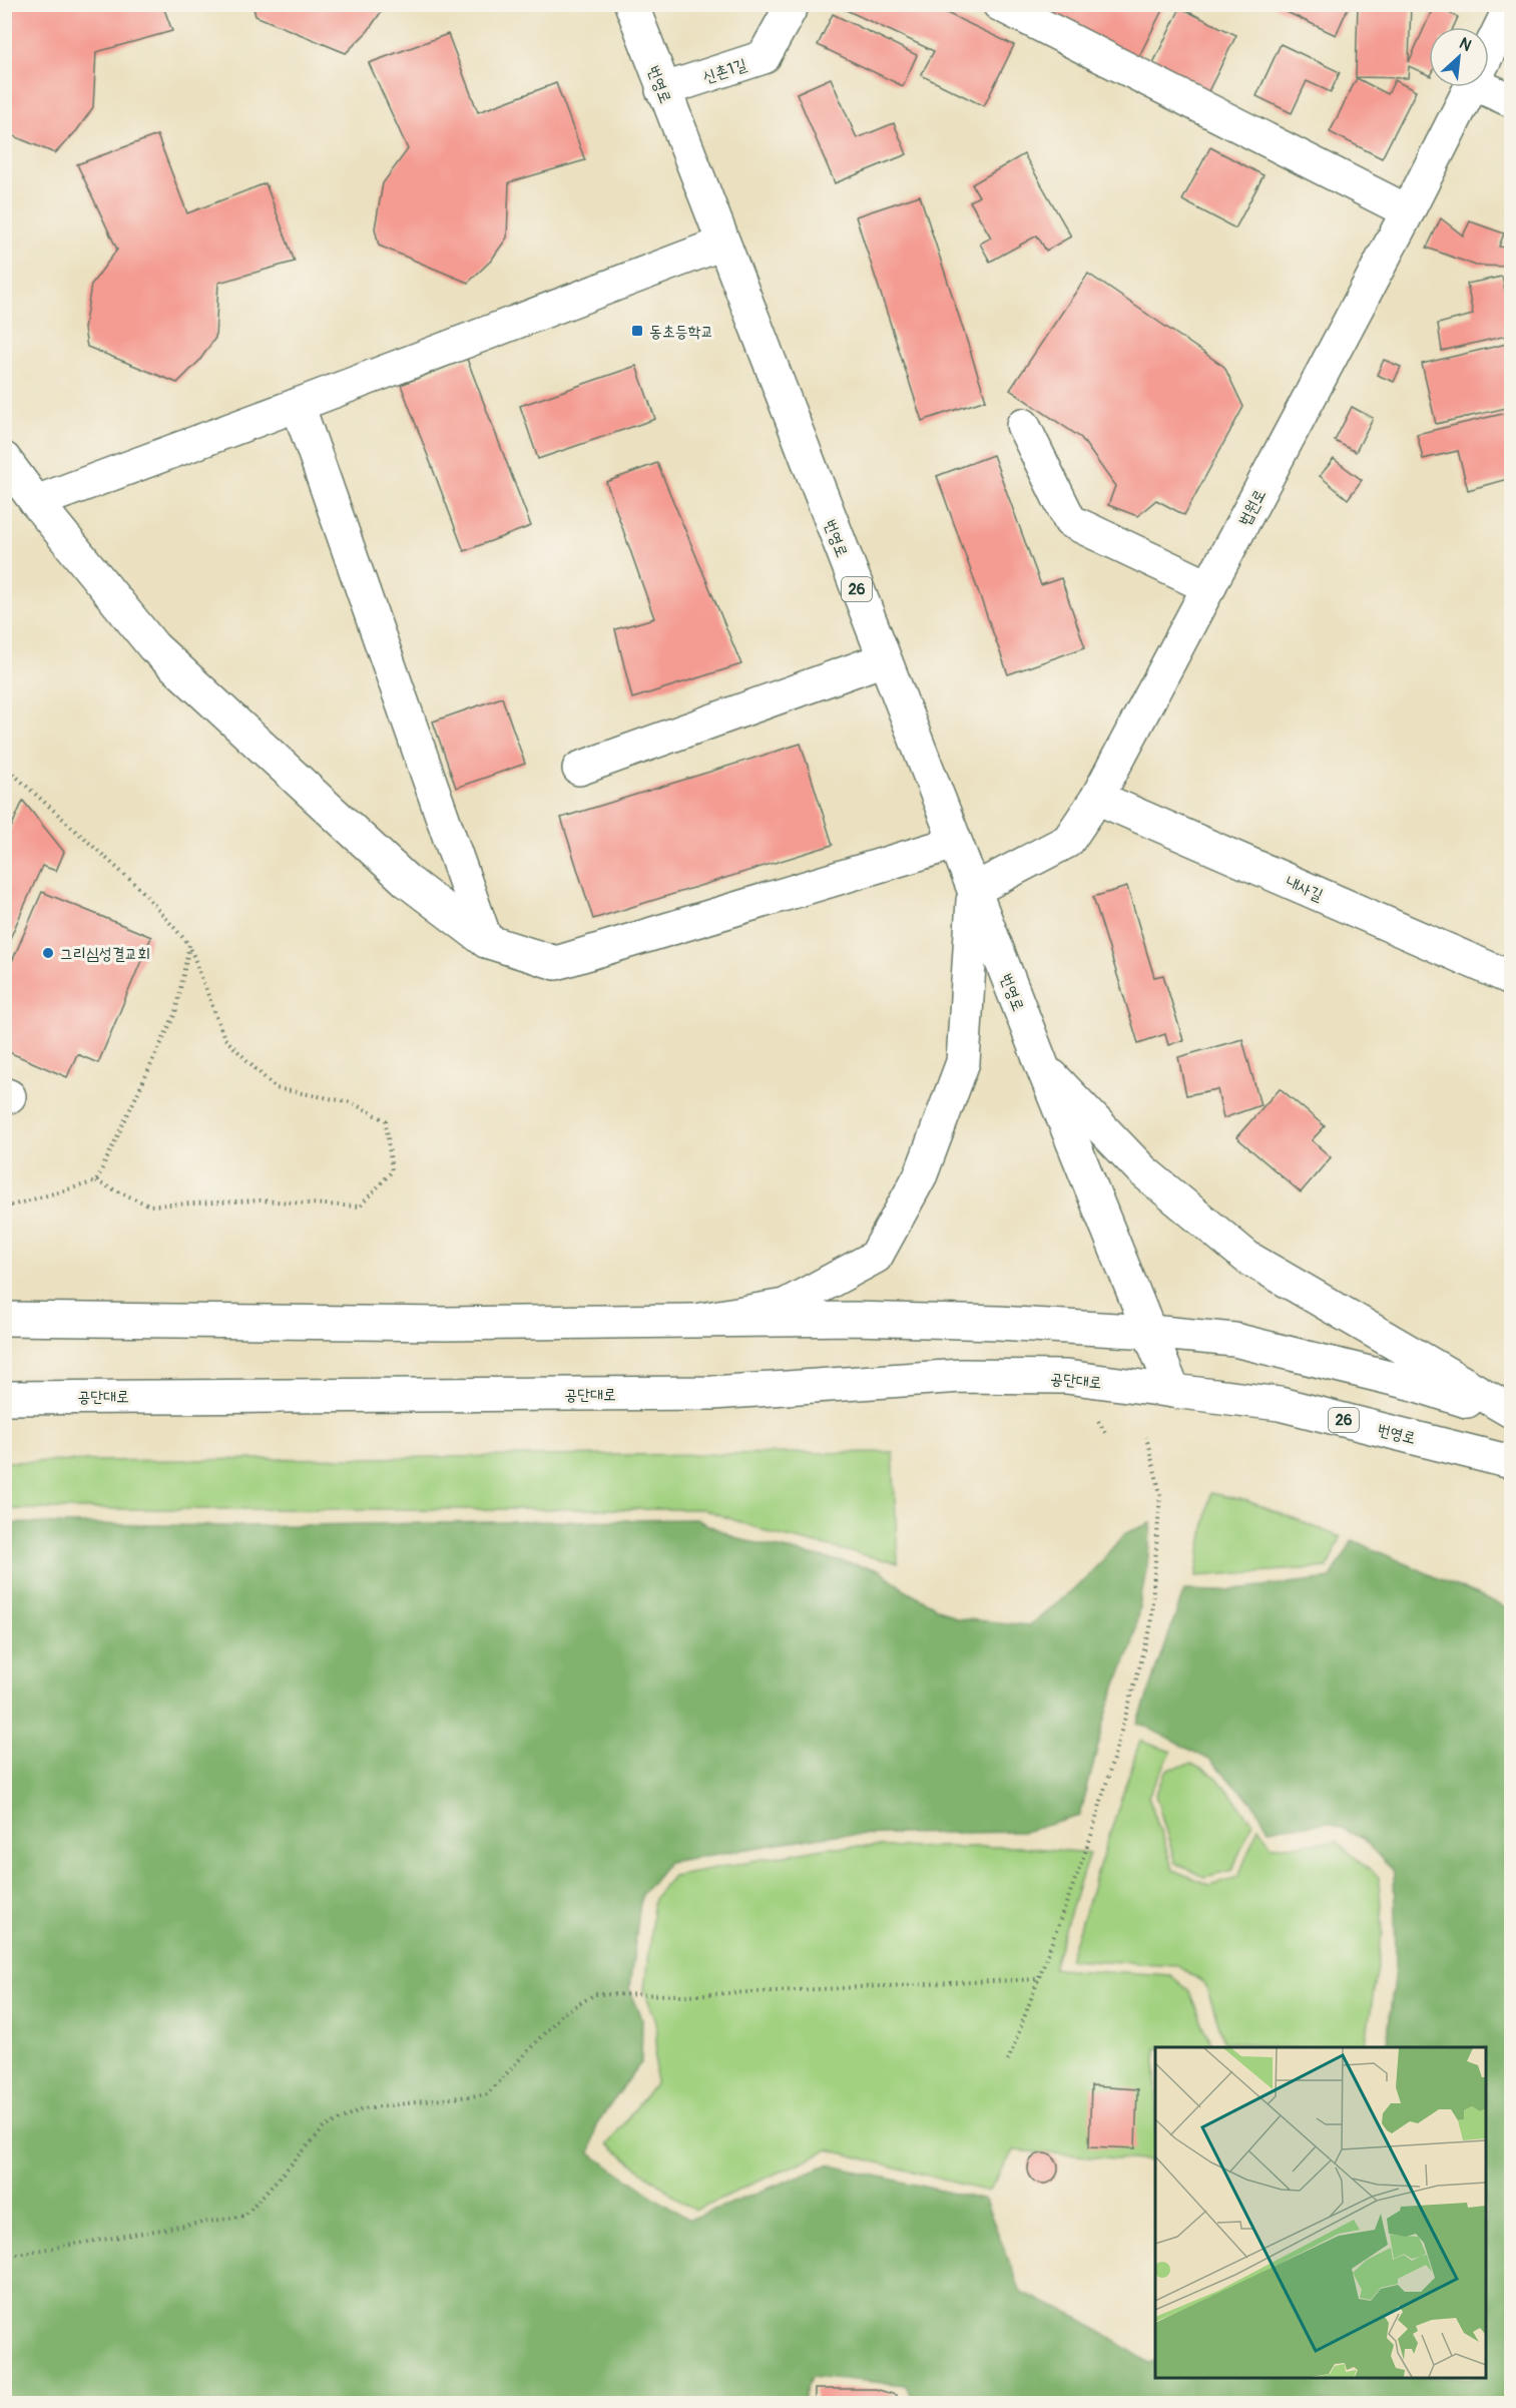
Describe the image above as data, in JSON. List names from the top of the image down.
{
  "streets": {
    "street": [
      "신촌1길",
      "번영로",
      "법원로",
      "26",
      "내사길",
      "공단대로"
    ]
  },
  "crossings": [
    ["신촌1길", "번영로"],
    ["번영로", "법원로"],
    ["번영로", "공단대로"],
    ["법원로", "내사길"]
  ],
  "places": {
    "transit": ["동초등학교"],
    "other": ["그리심성결교회"]
  },
  "north": "top right"
}
